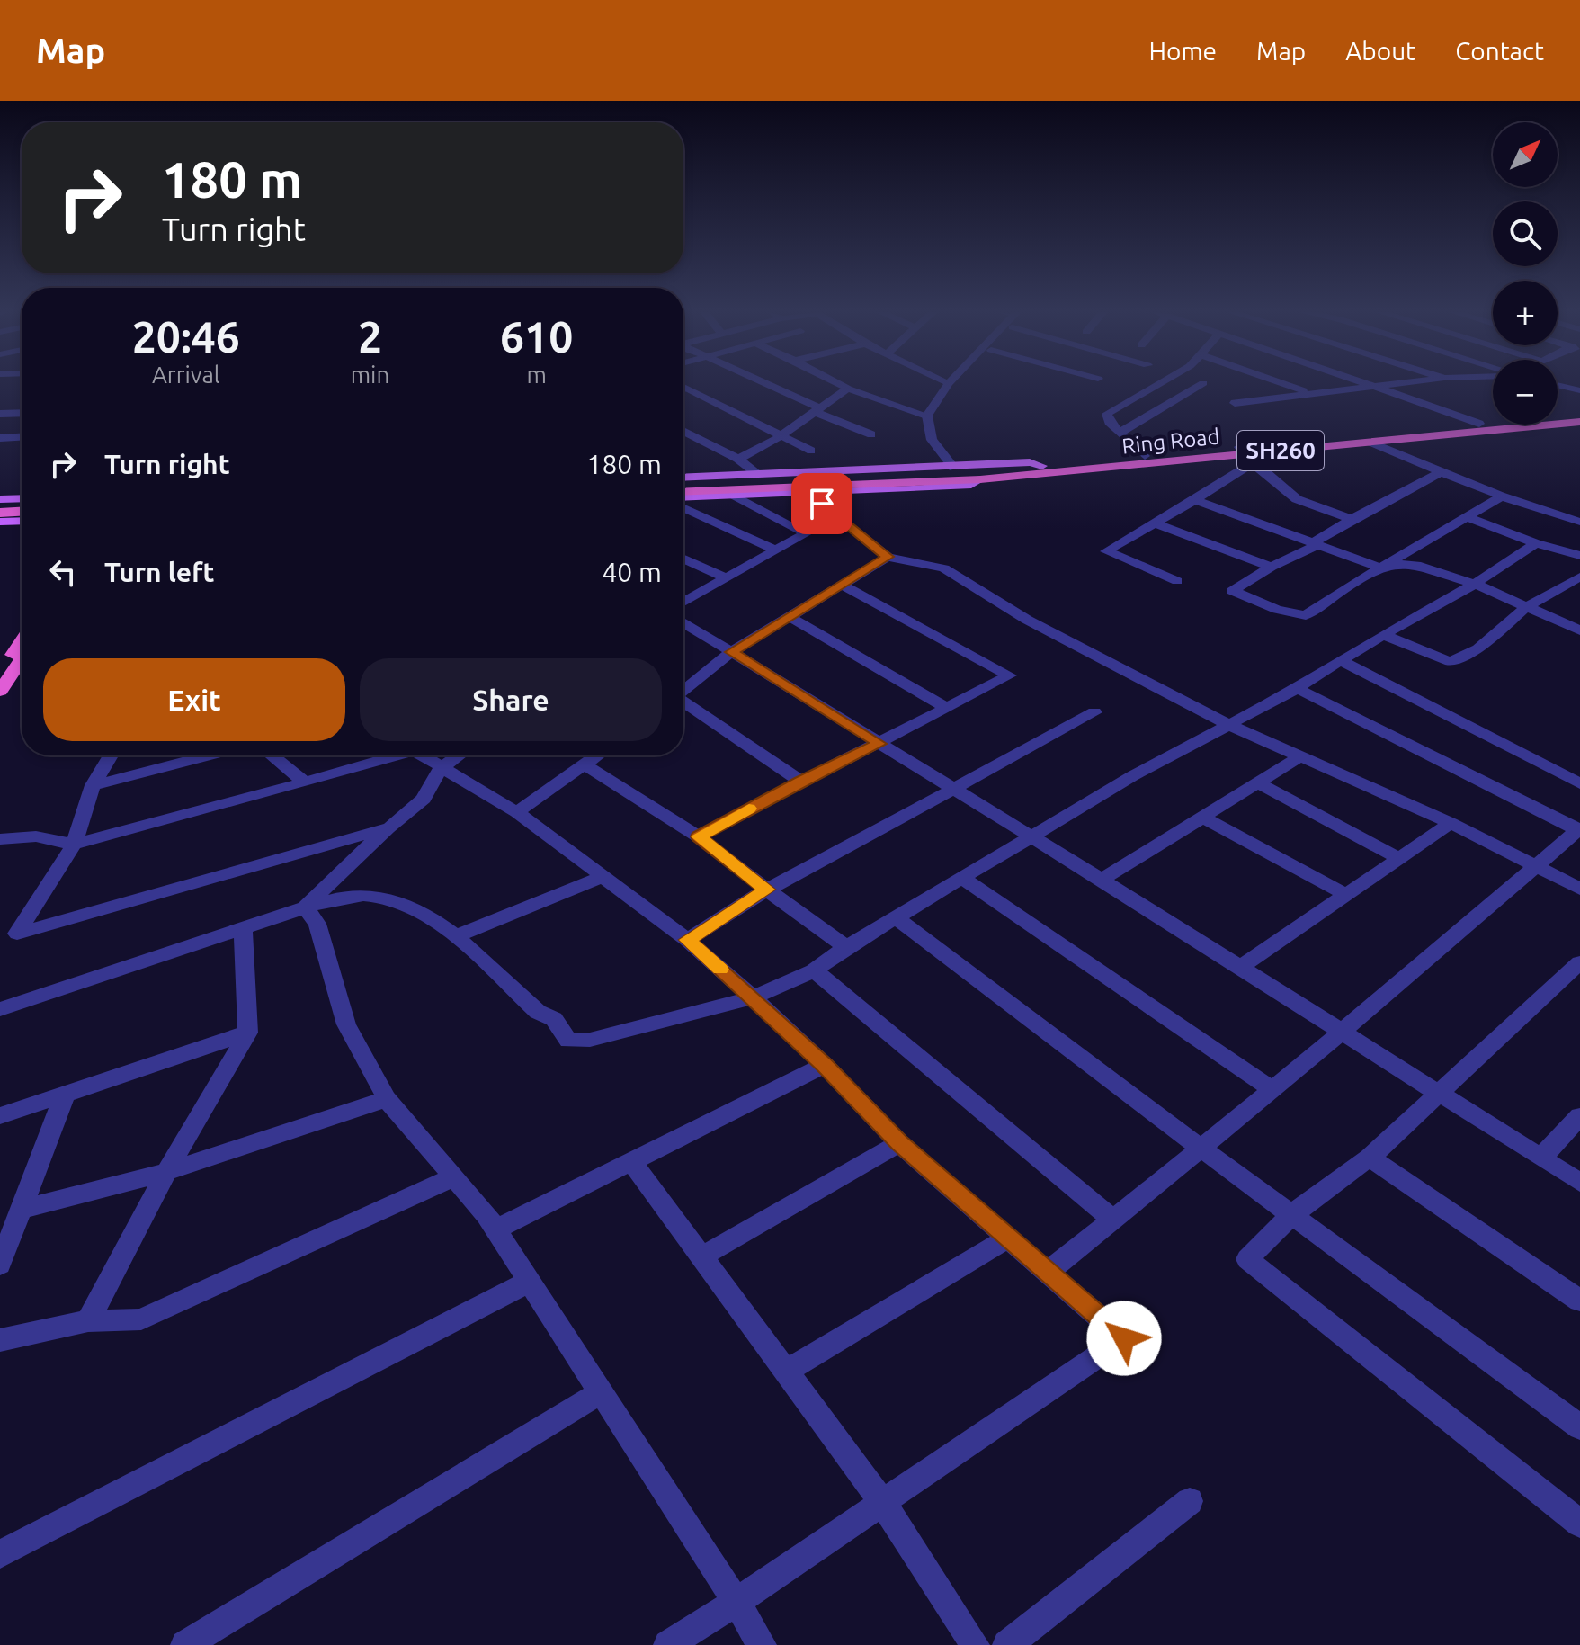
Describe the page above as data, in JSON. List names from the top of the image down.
{
  "streets": {
    "highway": ["Ring Road", "SH260"]
  },
  "crossings": [
    ["Ring Road", "SH260"]
  ],
  "north": "top right",
  "page": {
    "header": "Map",
    "nav": [
      "Home",
      "Map",
      "About",
      "Contact"
    ],
    "map_buttons": ["+", "−"],
    "turn": ["180 m", "Turn right"],
    "eta": [
      "20:46",
      "Arrival",
      "2",
      "min",
      "610",
      "m"
    ],
    "list": [
      {
        "name": "Turn right",
        "value": "180 m"
      },
      {
        "name": "Turn left",
        "value": "40 m"
      }
    ],
    "buttons": ["Exit", "Share"]
  }
}
